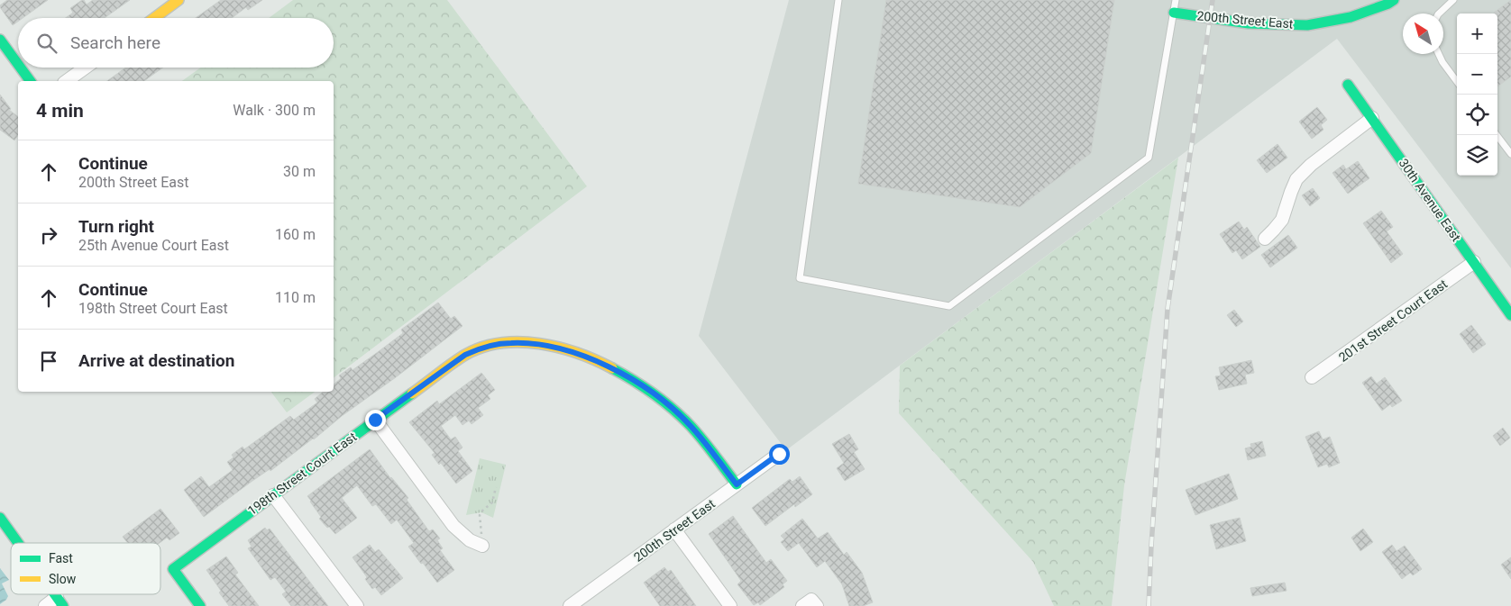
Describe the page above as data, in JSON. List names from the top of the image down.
{
  "streets": {
    "street": [
      "200th Street East",
      "30th Avenue East",
      "201st Street Court East",
      "198th Street Court East"
    ]
  },
  "crossings": [
    ["200th Street East", "198th Street Court East"],
    ["30th Avenue East", "201st Street Court East"]
  ],
  "legend": ["Fast", "Slow"],
  "north": "top left",
  "page": {
    "map_buttons": ["+", "−"],
    "search": "Search here",
    "heading": ["4 min", "Walk · 300 m"],
    "list": [
      ["Continue", "200th Street East", "30 m"],
      ["Turn right", "25th Avenue Court East", "160 m"],
      ["Continue", "198th Street Court East", "110 m"],
      "Arrive at destination"
    ]
  }
}
